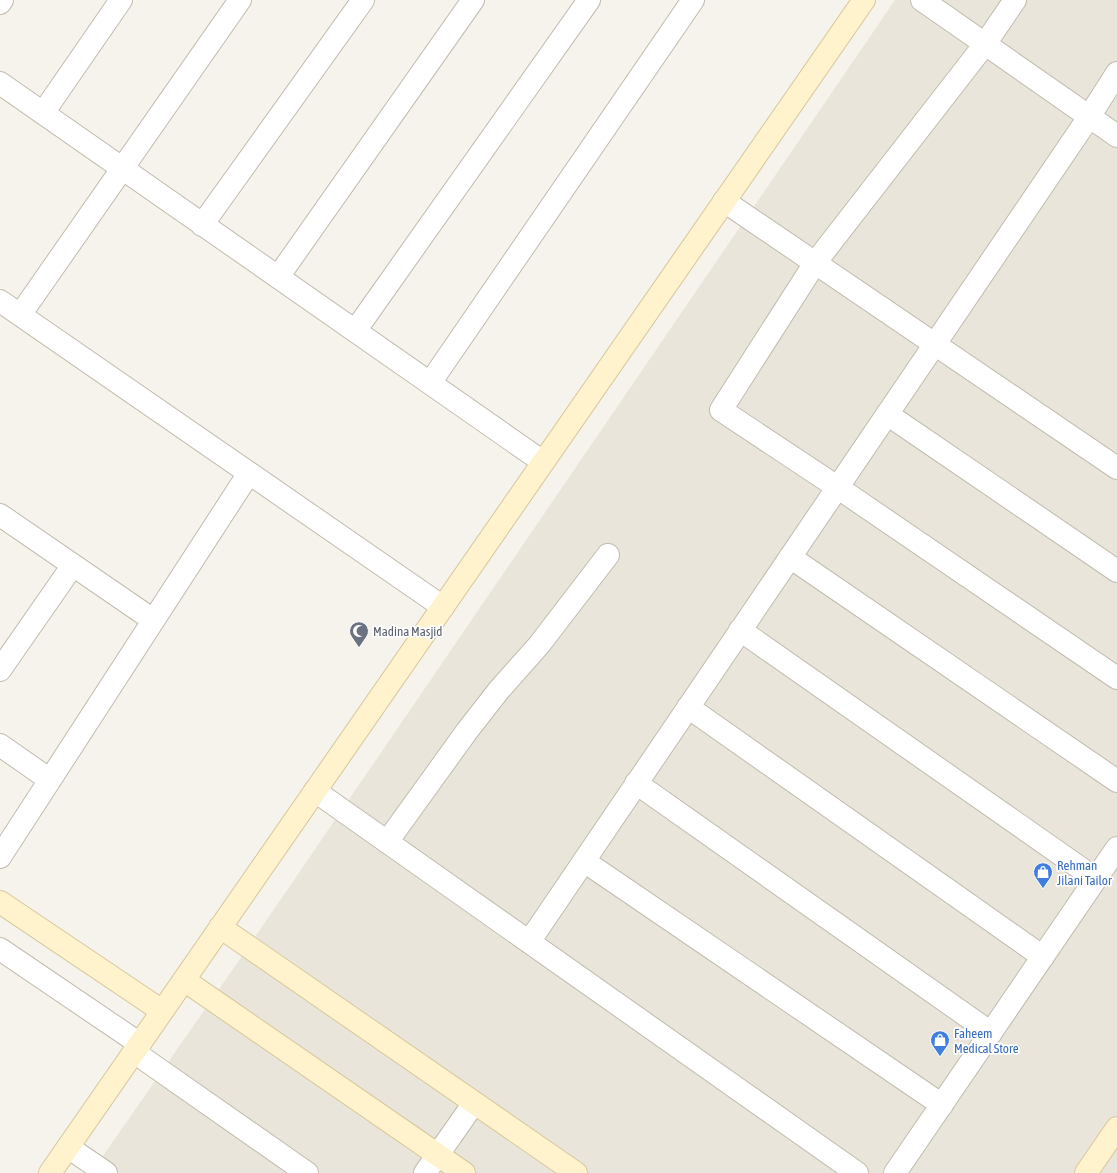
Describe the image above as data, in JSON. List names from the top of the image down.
{
  "places": {
    "mosque": ["Madina Masjid"],
    "shop": ["Rehman Jilani Tailor", "Faheem Medical Store"]
  }
}
